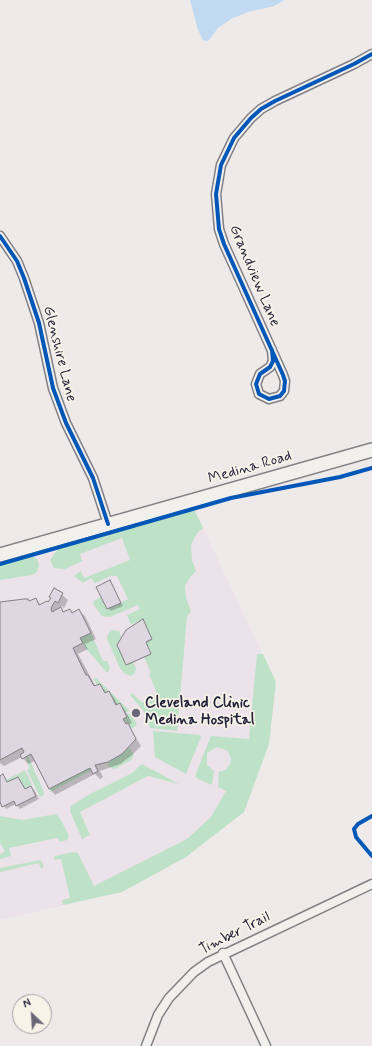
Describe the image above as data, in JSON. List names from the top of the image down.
{
  "streets": {
    "highway": ["Medina Road"],
    "street": ["Grandview Lane", "Glenshire Lane", "Timber Trail"]
  },
  "crossings": [
    ["Glenshire Lane", "Medina Road"]
  ],
  "places": ["Cleveland Clinic Medina Hospital"],
  "north": "top left"
}
